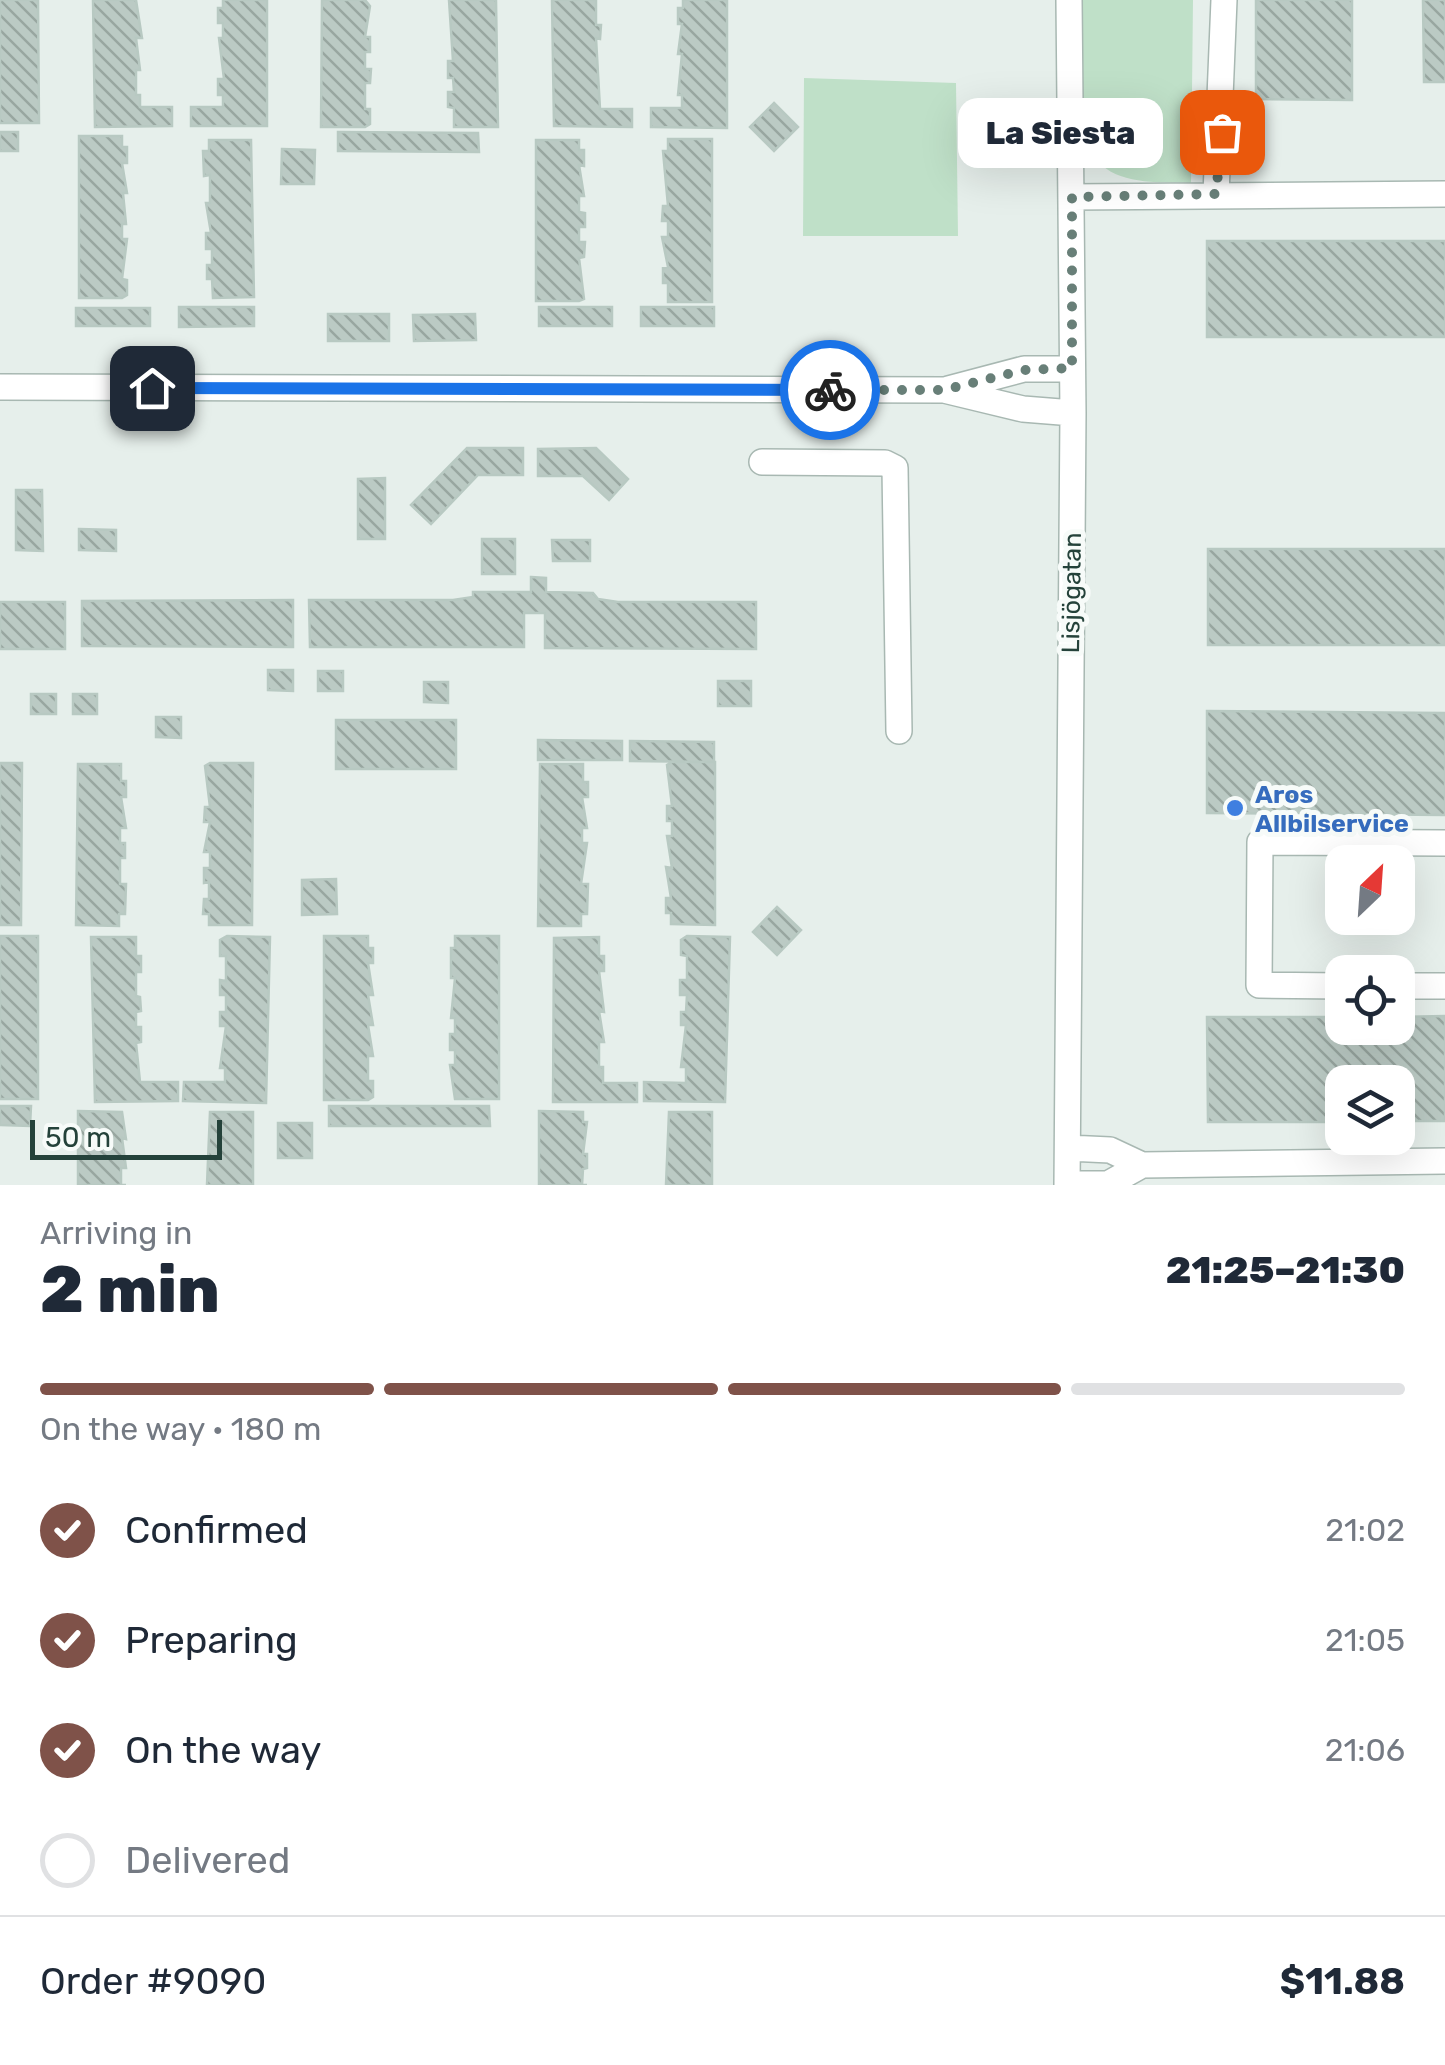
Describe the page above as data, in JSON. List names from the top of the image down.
{
  "streets": {
    "street": ["Lisjögatan"]
  },
  "places": ["La Siesta", "Aros Allbilservice"],
  "scale_bar": "50 m",
  "north": "top right",
  "page": {
    "bubble": "La Siesta",
    "scale": "50 m",
    "heading": ["2 min", "Arriving in", "21:25–21:30"],
    "panel": ["Order #9090", "$11.88"],
    "bar": "On the way · 180 m",
    "list": [
      ["Confirmed", "21:02"],
      ["Preparing", "21:05"],
      ["On the way", "21:06"],
      "Delivered"
    ]
  }
}
